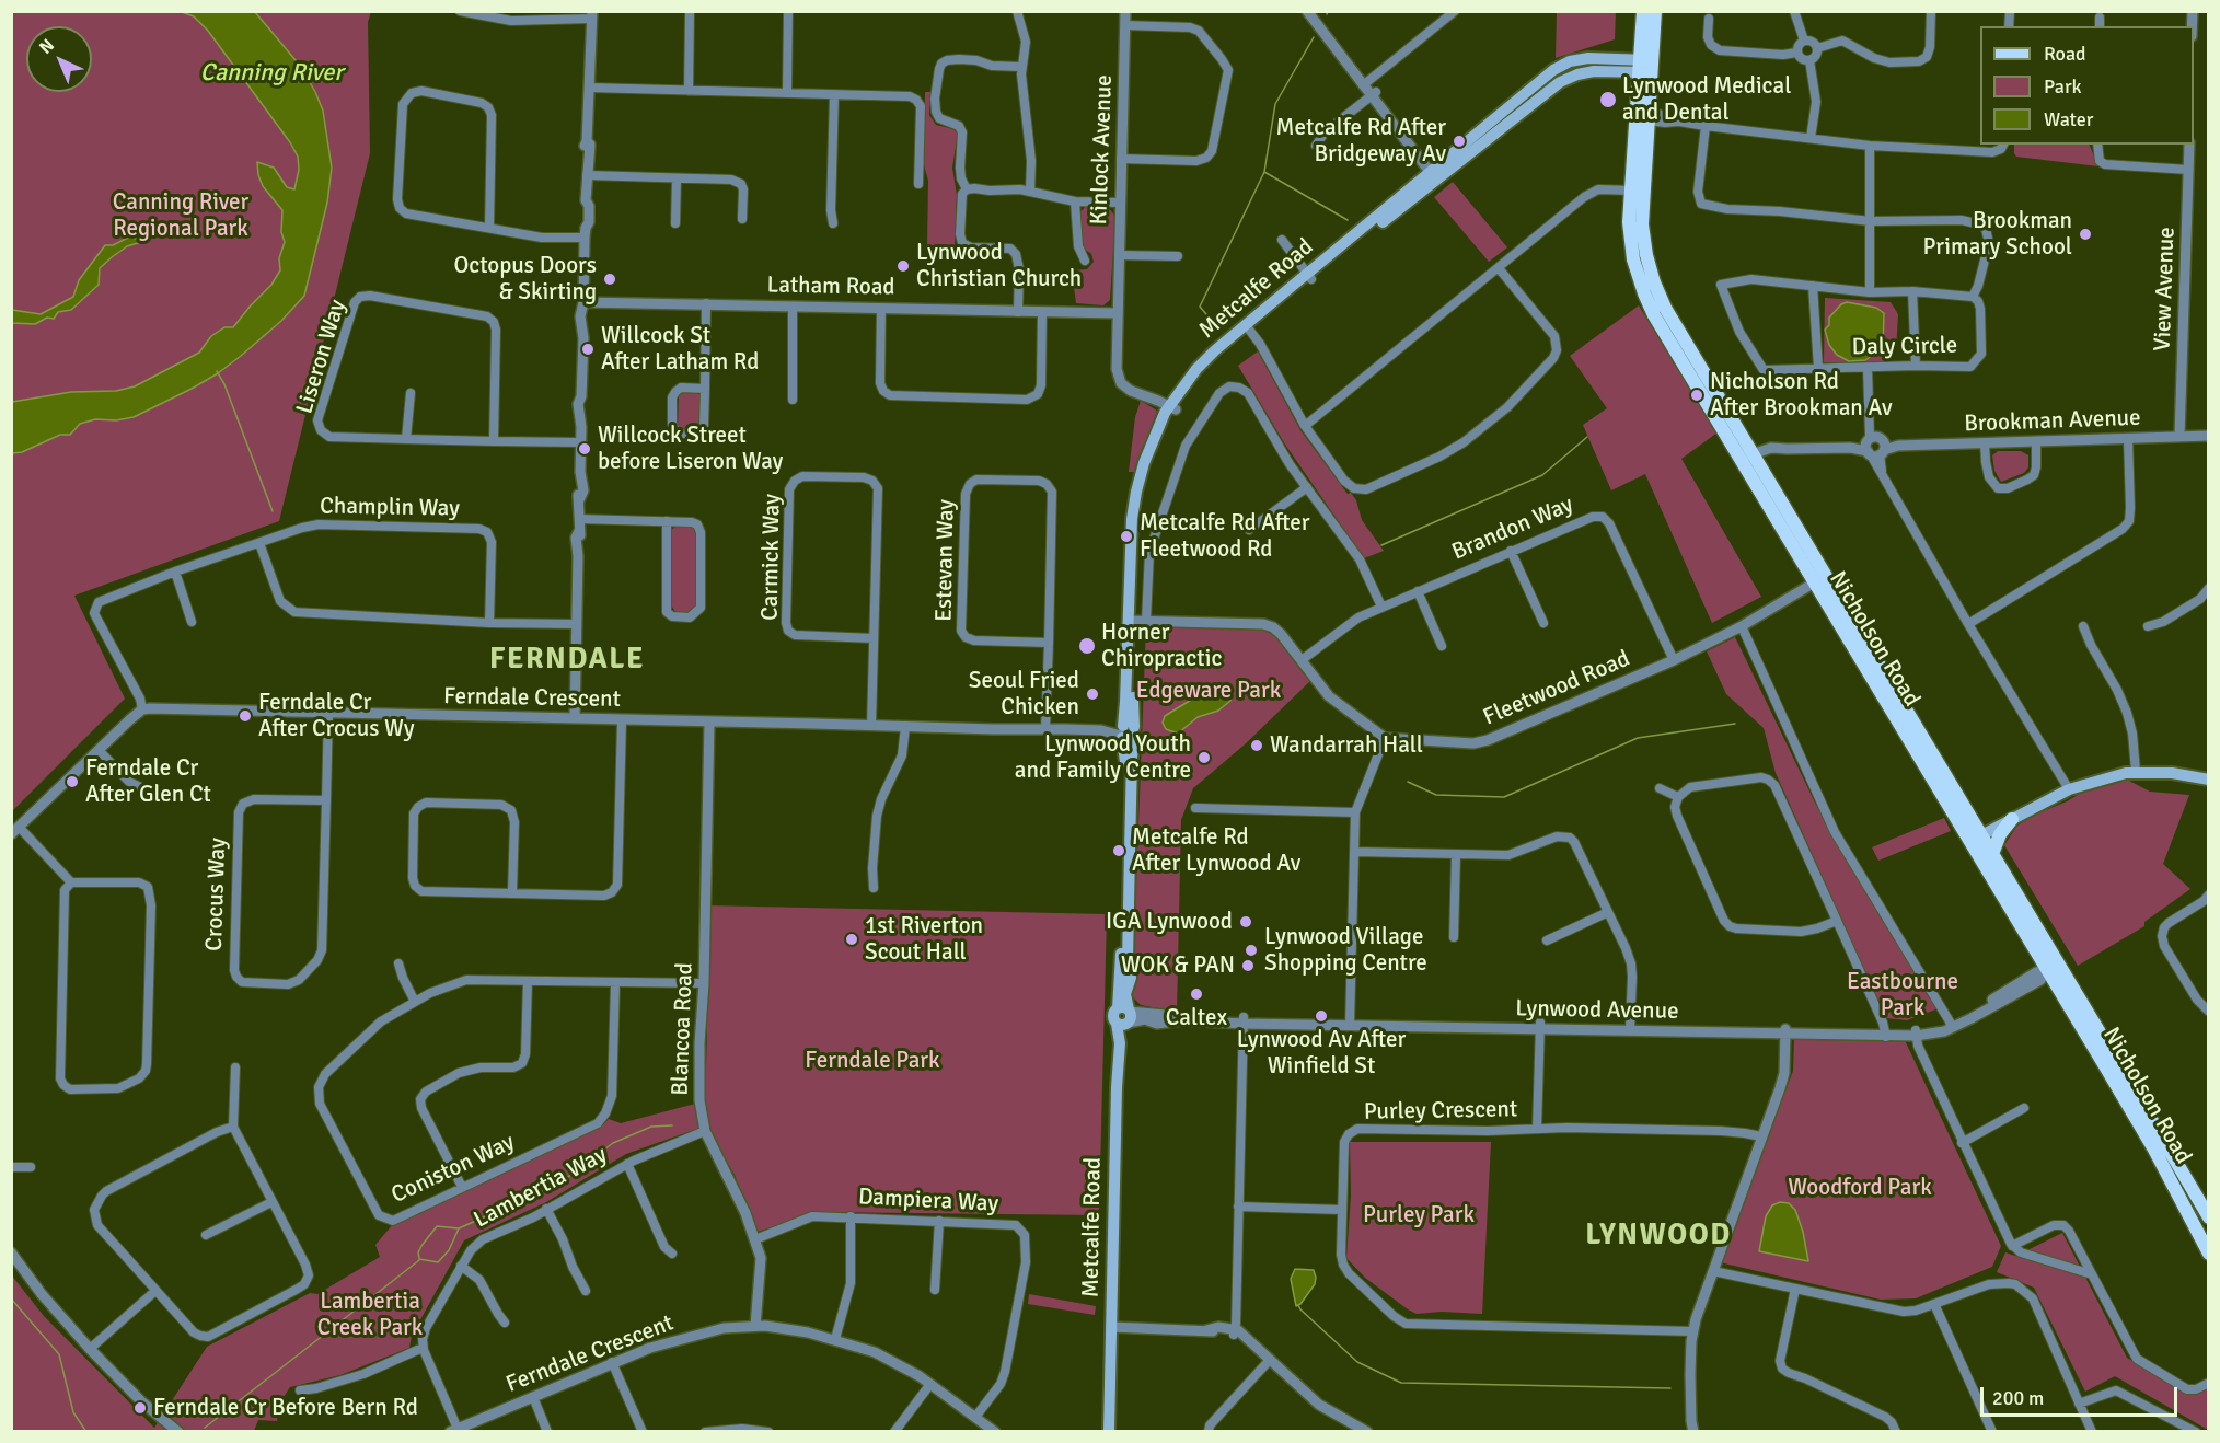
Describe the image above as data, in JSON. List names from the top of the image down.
{
  "streets": {
    "main road": ["Metcalfe Road", "Nicholson Road"],
    "street": [
      "Kinlock Avenue",
      "Latham Road",
      "View Avenue",
      "Daly Circle",
      "Liseron Way",
      "Brookman Avenue",
      "Champlin Way",
      "Brandon Way",
      "Carmick Way",
      "Estevan Way",
      "Fleetwood Road",
      "Ferndale Crescent",
      "Crocus Way",
      "Lynwood Avenue",
      "Blancoa Road",
      "Purley Crescent",
      "Coniston Way",
      "Lambertia Way",
      "Dampiera Way"
    ]
  },
  "crossings": [
    ["Kinlock Avenue", "Latham Road"],
    ["Kinlock Avenue", "Metcalfe Road"],
    ["Metcalfe Road", "Nicholson Road"],
    ["Metcalfe Road", "Ferndale Crescent"],
    ["Metcalfe Road", "Lynwood Avenue"],
    ["View Avenue", "Brookman Avenue"],
    ["Brookman Avenue", "Nicholson Road"],
    ["Champlin Way", "Ferndale Crescent"],
    ["Brandon Way", "Fleetwood Road"],
    ["Carmick Way", "Ferndale Crescent"],
    ["Estevan Way", "Ferndale Crescent"],
    ["Nicholson Road", "Fleetwood Road"],
    ["Nicholson Road", "Lynwood Avenue"],
    ["Ferndale Crescent", "Crocus Way"],
    ["Ferndale Crescent", "Blancoa Road"],
    ["Ferndale Crescent", "Dampiera Way"],
    ["Blancoa Road", "Coniston Way"],
    ["Blancoa Road", "Lambertia Way"],
    ["Blancoa Road", "Dampiera Way"]
  ],
  "districts": ["FERNDALE", "LYNWOOD"],
  "water": ["Canning River"],
  "parks": [
    "Canning River Regional Park",
    "Edgeware Park",
    "Eastbourne Park",
    "Ferndale Park",
    "Woodford Park",
    "Purley Park",
    "Lambertia Creek Park"
  ],
  "places": [
    "Lynwood Medical and Dental",
    "Metcalfe Rd After Bridgeway Av",
    "Brookman Primary School",
    "Lynwood Christian Church",
    "Octopus Doors & Skirting",
    "Willcock St After Latham Rd",
    "Nicholson Rd After Brookman Av",
    "Willcock Street before Liseron Way",
    "Metcalfe Rd After Fleetwood Rd",
    "Horner Chiropractic",
    "Seoul Fried Chicken",
    "Ferndale Cr After Crocus Wy",
    "Wandarrah Hall",
    "Lynwood Youth and Family Centre",
    "Ferndale Cr After Glen Ct",
    "Metcalfe Rd After Lynwood Av",
    "IGA Lynwood",
    "1st Riverton Scout Hall",
    "Lynwood Village Shopping Centre",
    "WOK & PAN",
    "Caltex",
    "Lynwood Av After Winfield St",
    "Ferndale Cr Before Bern Rd"
  ],
  "legend": ["Road", "Park", "Water"],
  "scale_bar": "200 m",
  "north": "top left"
}
